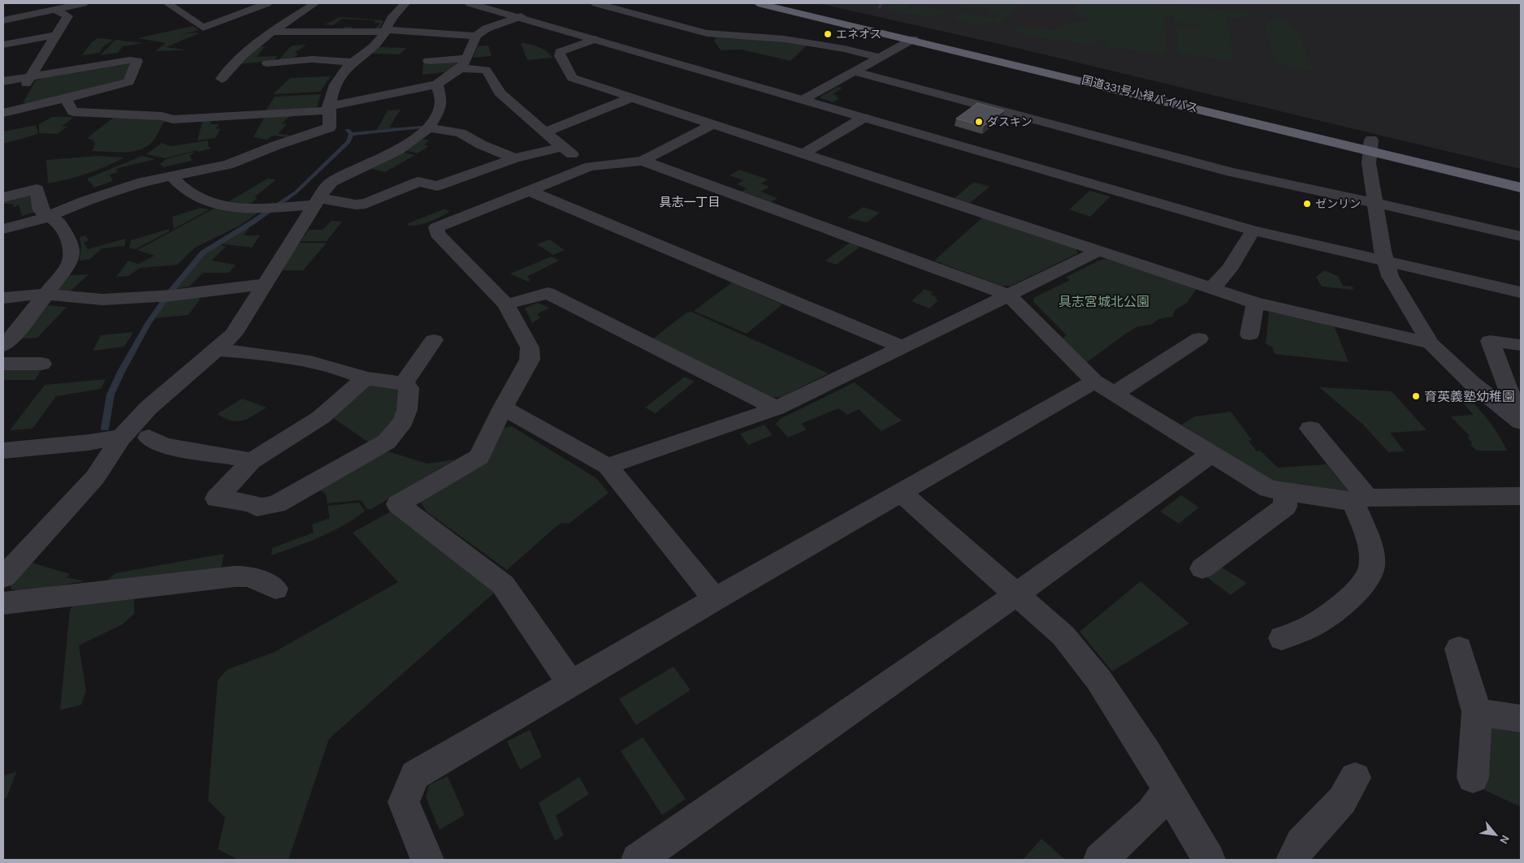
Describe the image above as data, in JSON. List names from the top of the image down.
{
  "streets": {
    "highway": ["国道331号小禄バイパス"]
  },
  "districts": ["具志一丁目"],
  "parks": ["具志宮城北公園"],
  "places": [
    "エネオス",
    "ダスキン",
    "ゼンリン",
    "育英義塾幼稚園"
  ],
  "north": "bottom right"
}
